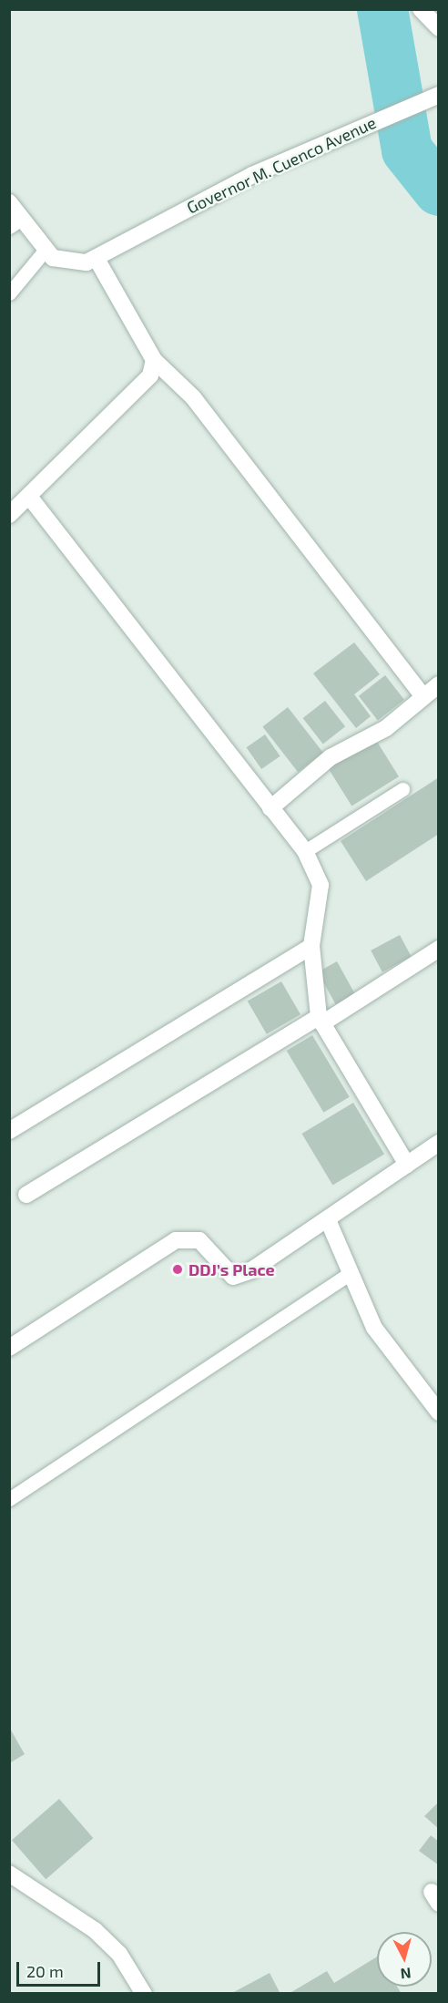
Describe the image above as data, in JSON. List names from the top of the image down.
{
  "streets": {
    "street": ["Governor M. Cuenco Avenue"]
  },
  "places": ["DDJ’s Place"],
  "scale_bar": "20 m",
  "north": "bottom"
}
